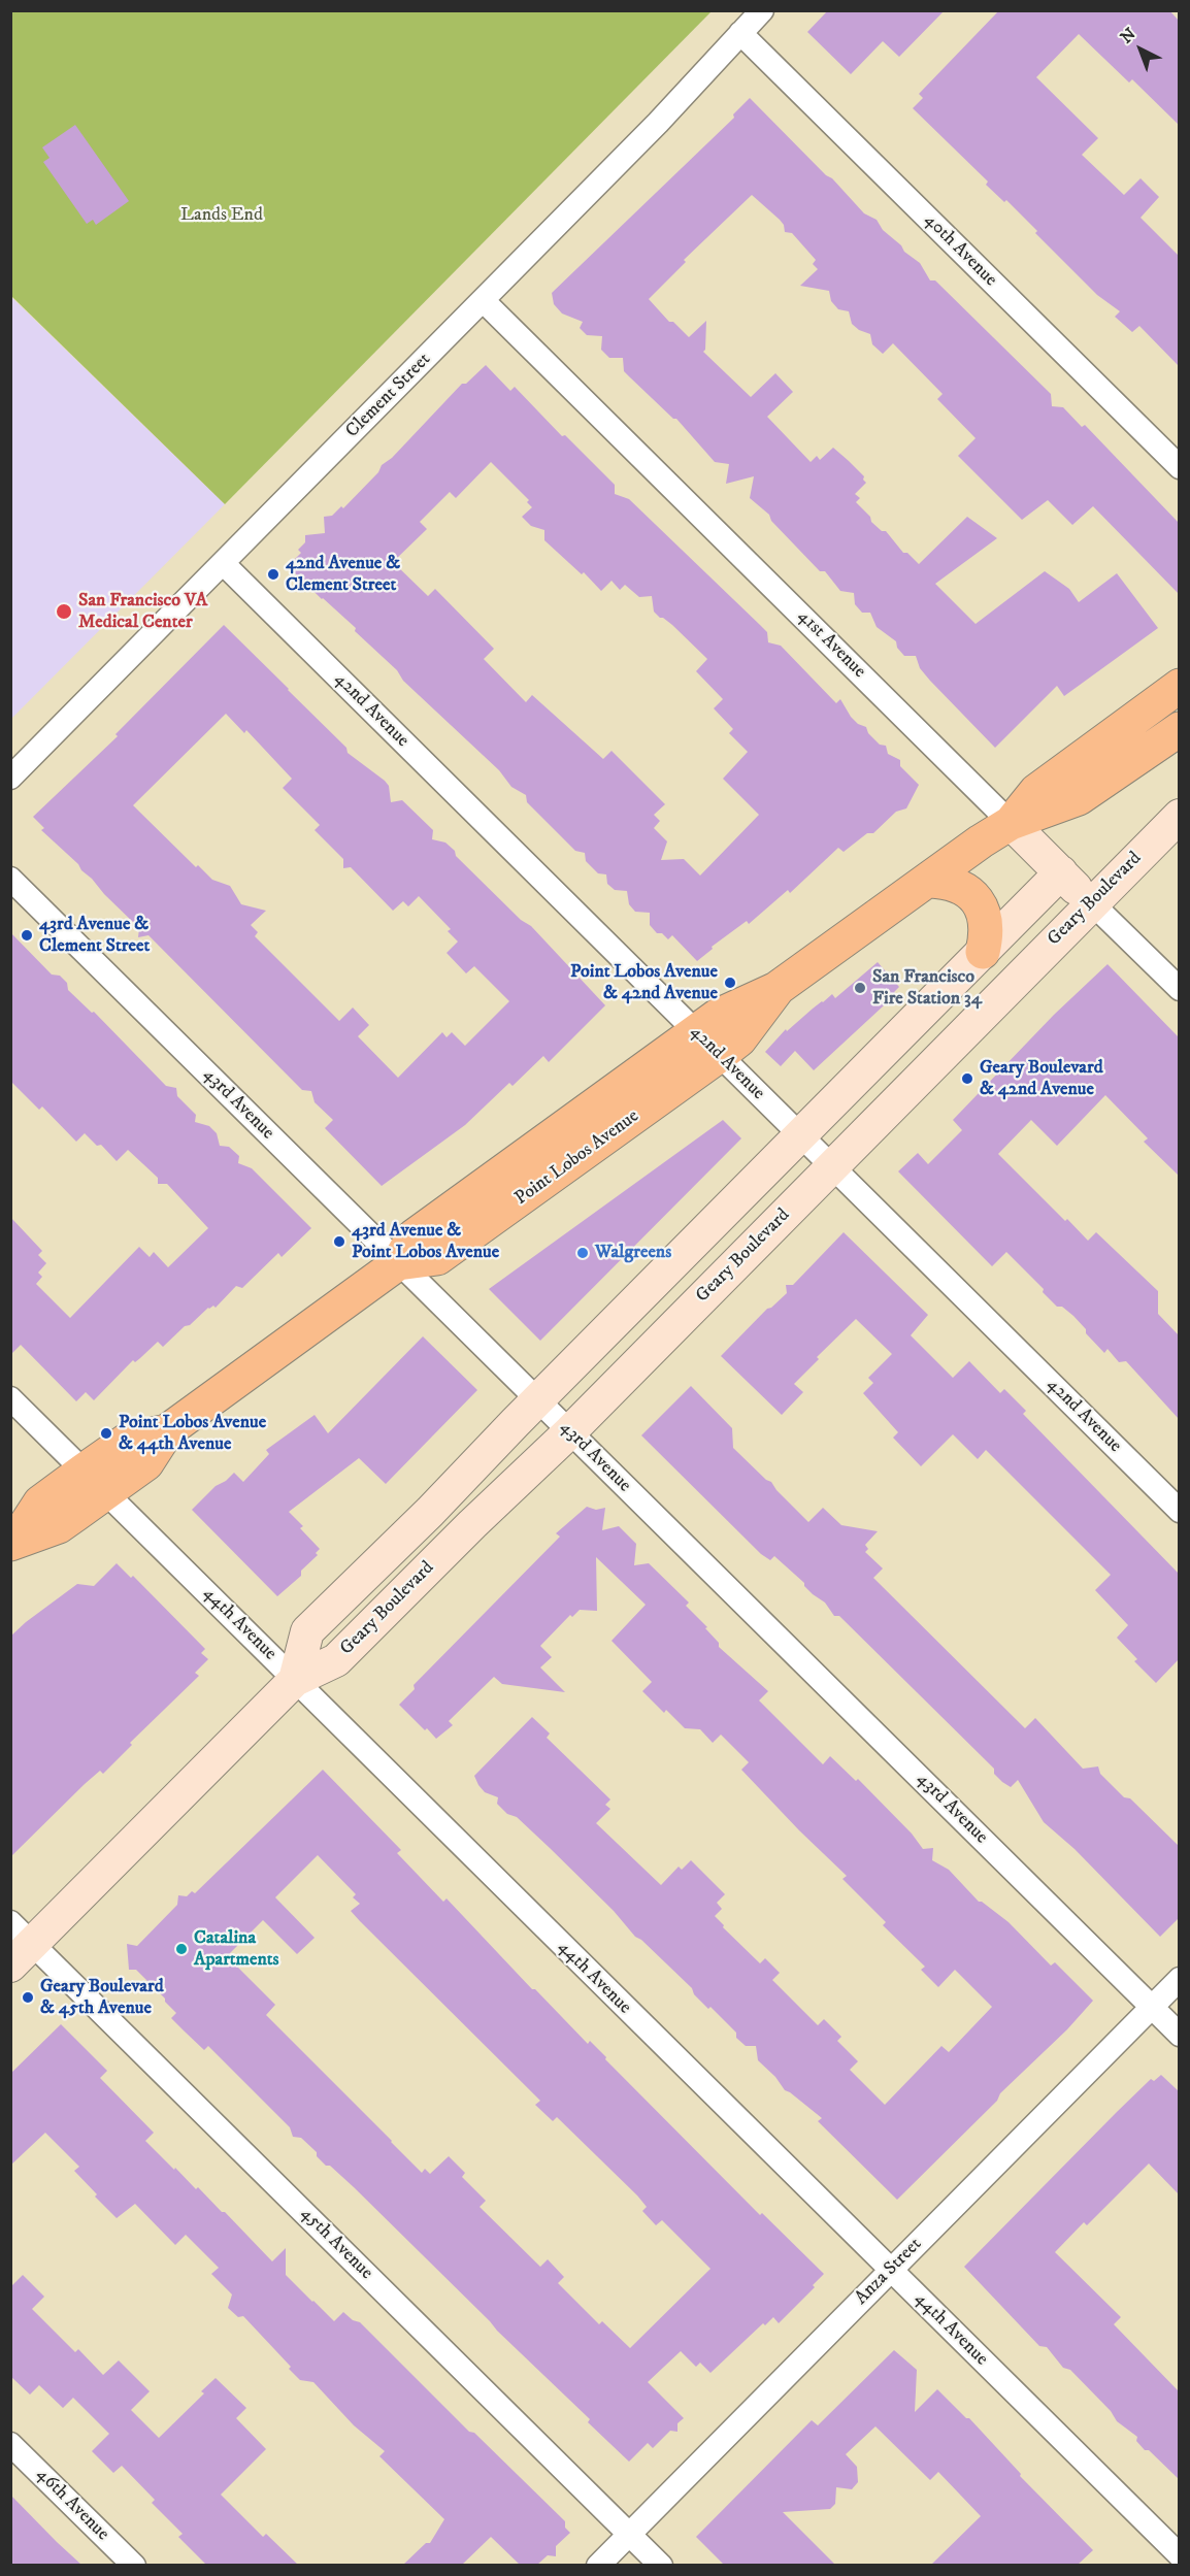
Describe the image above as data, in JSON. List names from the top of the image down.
{
  "streets": {
    "main road": ["Point Lobos Avenue"],
    "street": [
      "40th Avenue",
      "Clement Street",
      "41st Avenue",
      "42nd Avenue",
      "Geary Boulevard",
      "43rd Avenue",
      "44th Avenue",
      "45th Avenue",
      "Anza Street",
      "46th Avenue"
    ]
  },
  "crossings": [
    ["40th Avenue", "Clement Street"],
    ["Clement Street", "41st Avenue"],
    ["Clement Street", "42nd Avenue"],
    ["41st Avenue", "Geary Boulevard"],
    ["42nd Avenue", "Geary Boulevard"],
    ["42nd Avenue", "Point Lobos Avenue"],
    ["Geary Boulevard", "43rd Avenue"],
    ["Geary Boulevard", "44th Avenue"],
    ["Geary Boulevard", "45th Avenue"],
    ["43rd Avenue", "Point Lobos Avenue"],
    ["43rd Avenue", "Anza Street"],
    ["Point Lobos Avenue", "44th Avenue"],
    ["44th Avenue", "Anza Street"],
    ["45th Avenue", "Anza Street"]
  ],
  "parks": ["Lands End"],
  "places": [
    "42nd Avenue & Clement Street",
    "San Francisco VA Medical Center",
    "43rd Avenue & Clement Street",
    "Point Lobos Avenue & 42nd Avenue",
    "San Francisco Fire Station 34",
    "Geary Boulevard & 42nd Avenue",
    "43rd Avenue & Point Lobos Avenue",
    "Walgreens",
    "Point Lobos Avenue & 44th Avenue",
    "Catalina Apartments",
    "Geary Boulevard & 45th Avenue"
  ],
  "north": "top left"
}
